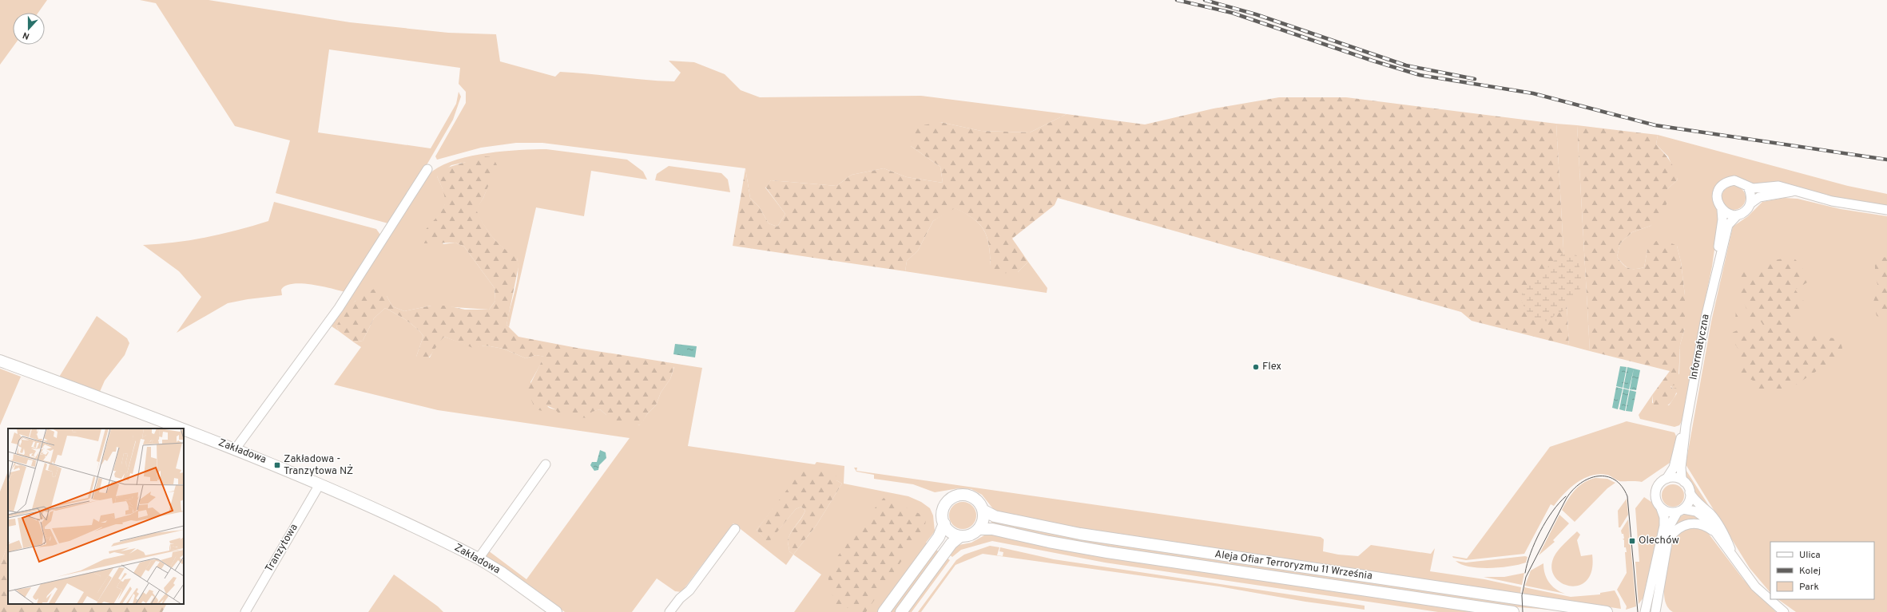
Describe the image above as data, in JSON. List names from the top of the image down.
{
  "streets": {
    "street": [
      "Informatyczna",
      "Zakładowa",
      "Tranzytowa",
      "Aleja Ofiar Terroryzmu 11 Września"
    ]
  },
  "crossings": [
    ["Zakładowa", "Tranzytowa"]
  ],
  "places": {
    "other": ["Flex"],
    "transit": ["Zakładowa - Tranzytowa NŻ", "Olechów"]
  },
  "legend": ["Ulica", "Kolej", "Park"],
  "north": "bottom"
}
